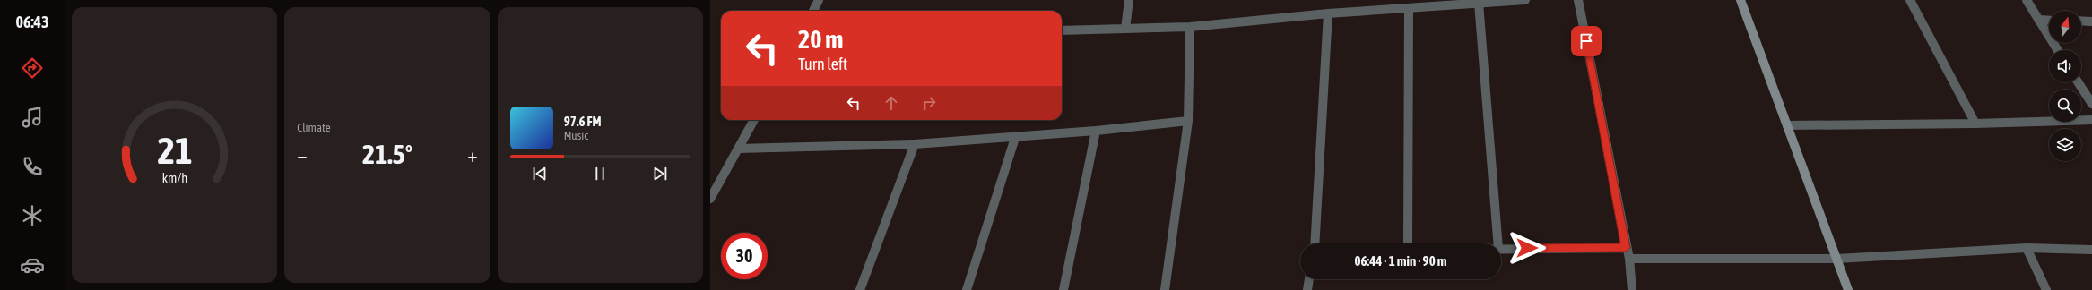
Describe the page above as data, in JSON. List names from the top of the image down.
{
  "north": "top",
  "page": {
    "tabs": "06:43",
    "tile": "Climate",
    "turn": ["20 m", "Turn left"],
    "song": ["97.6 FM", "Music"],
    "heat": ["−", "21.5°", "+"],
    "limit": "30",
    "trip": "06:44 · 1 min · 90 m",
    "gauge": ["21", "km/h"]
  }
}
